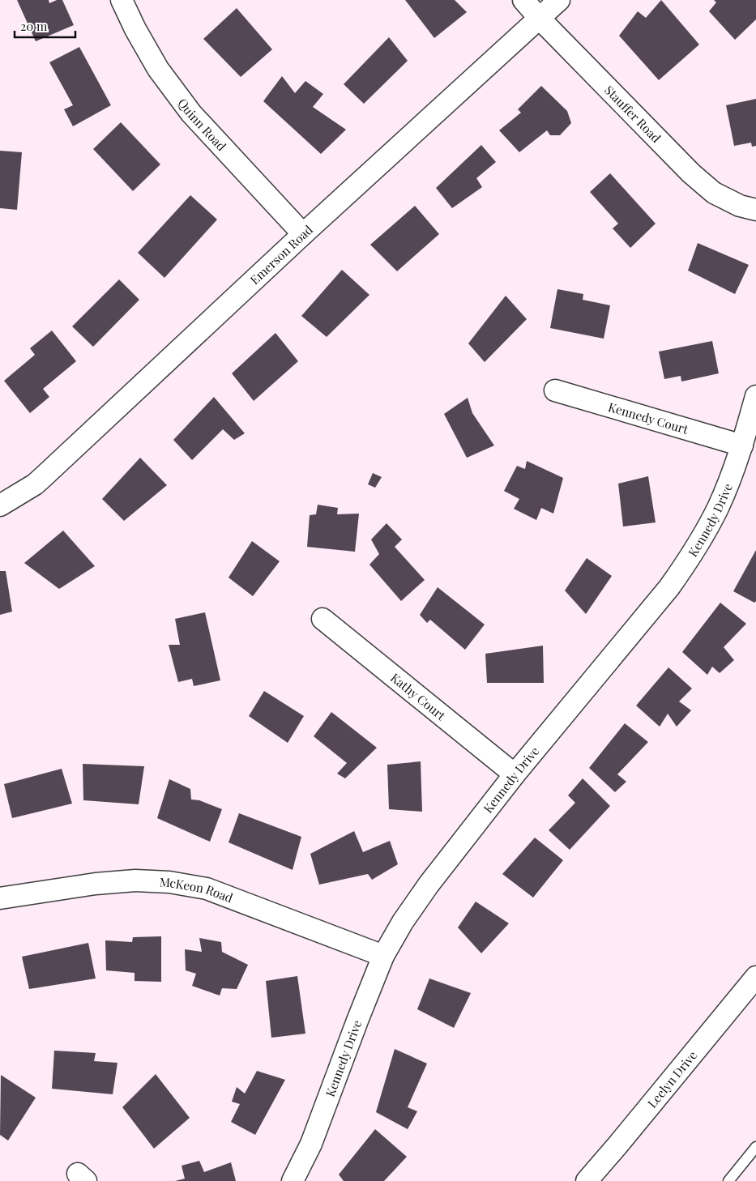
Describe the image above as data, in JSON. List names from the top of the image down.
{
  "streets": {
    "street": [
      "Stauffer Road",
      "Quinn Road",
      "Emerson Road",
      "Kennedy Court",
      "Kennedy Drive",
      "Kathy Court",
      "McKeon Road",
      "Leelyn Drive"
    ]
  },
  "crossings": [
    ["Stauffer Road", "Emerson Road"],
    ["Quinn Road", "Emerson Road"],
    ["Kennedy Court", "Kennedy Drive"],
    ["Kennedy Drive", "Kathy Court"],
    ["Kennedy Drive", "McKeon Road"]
  ],
  "scale_bar": "20 m"
}
